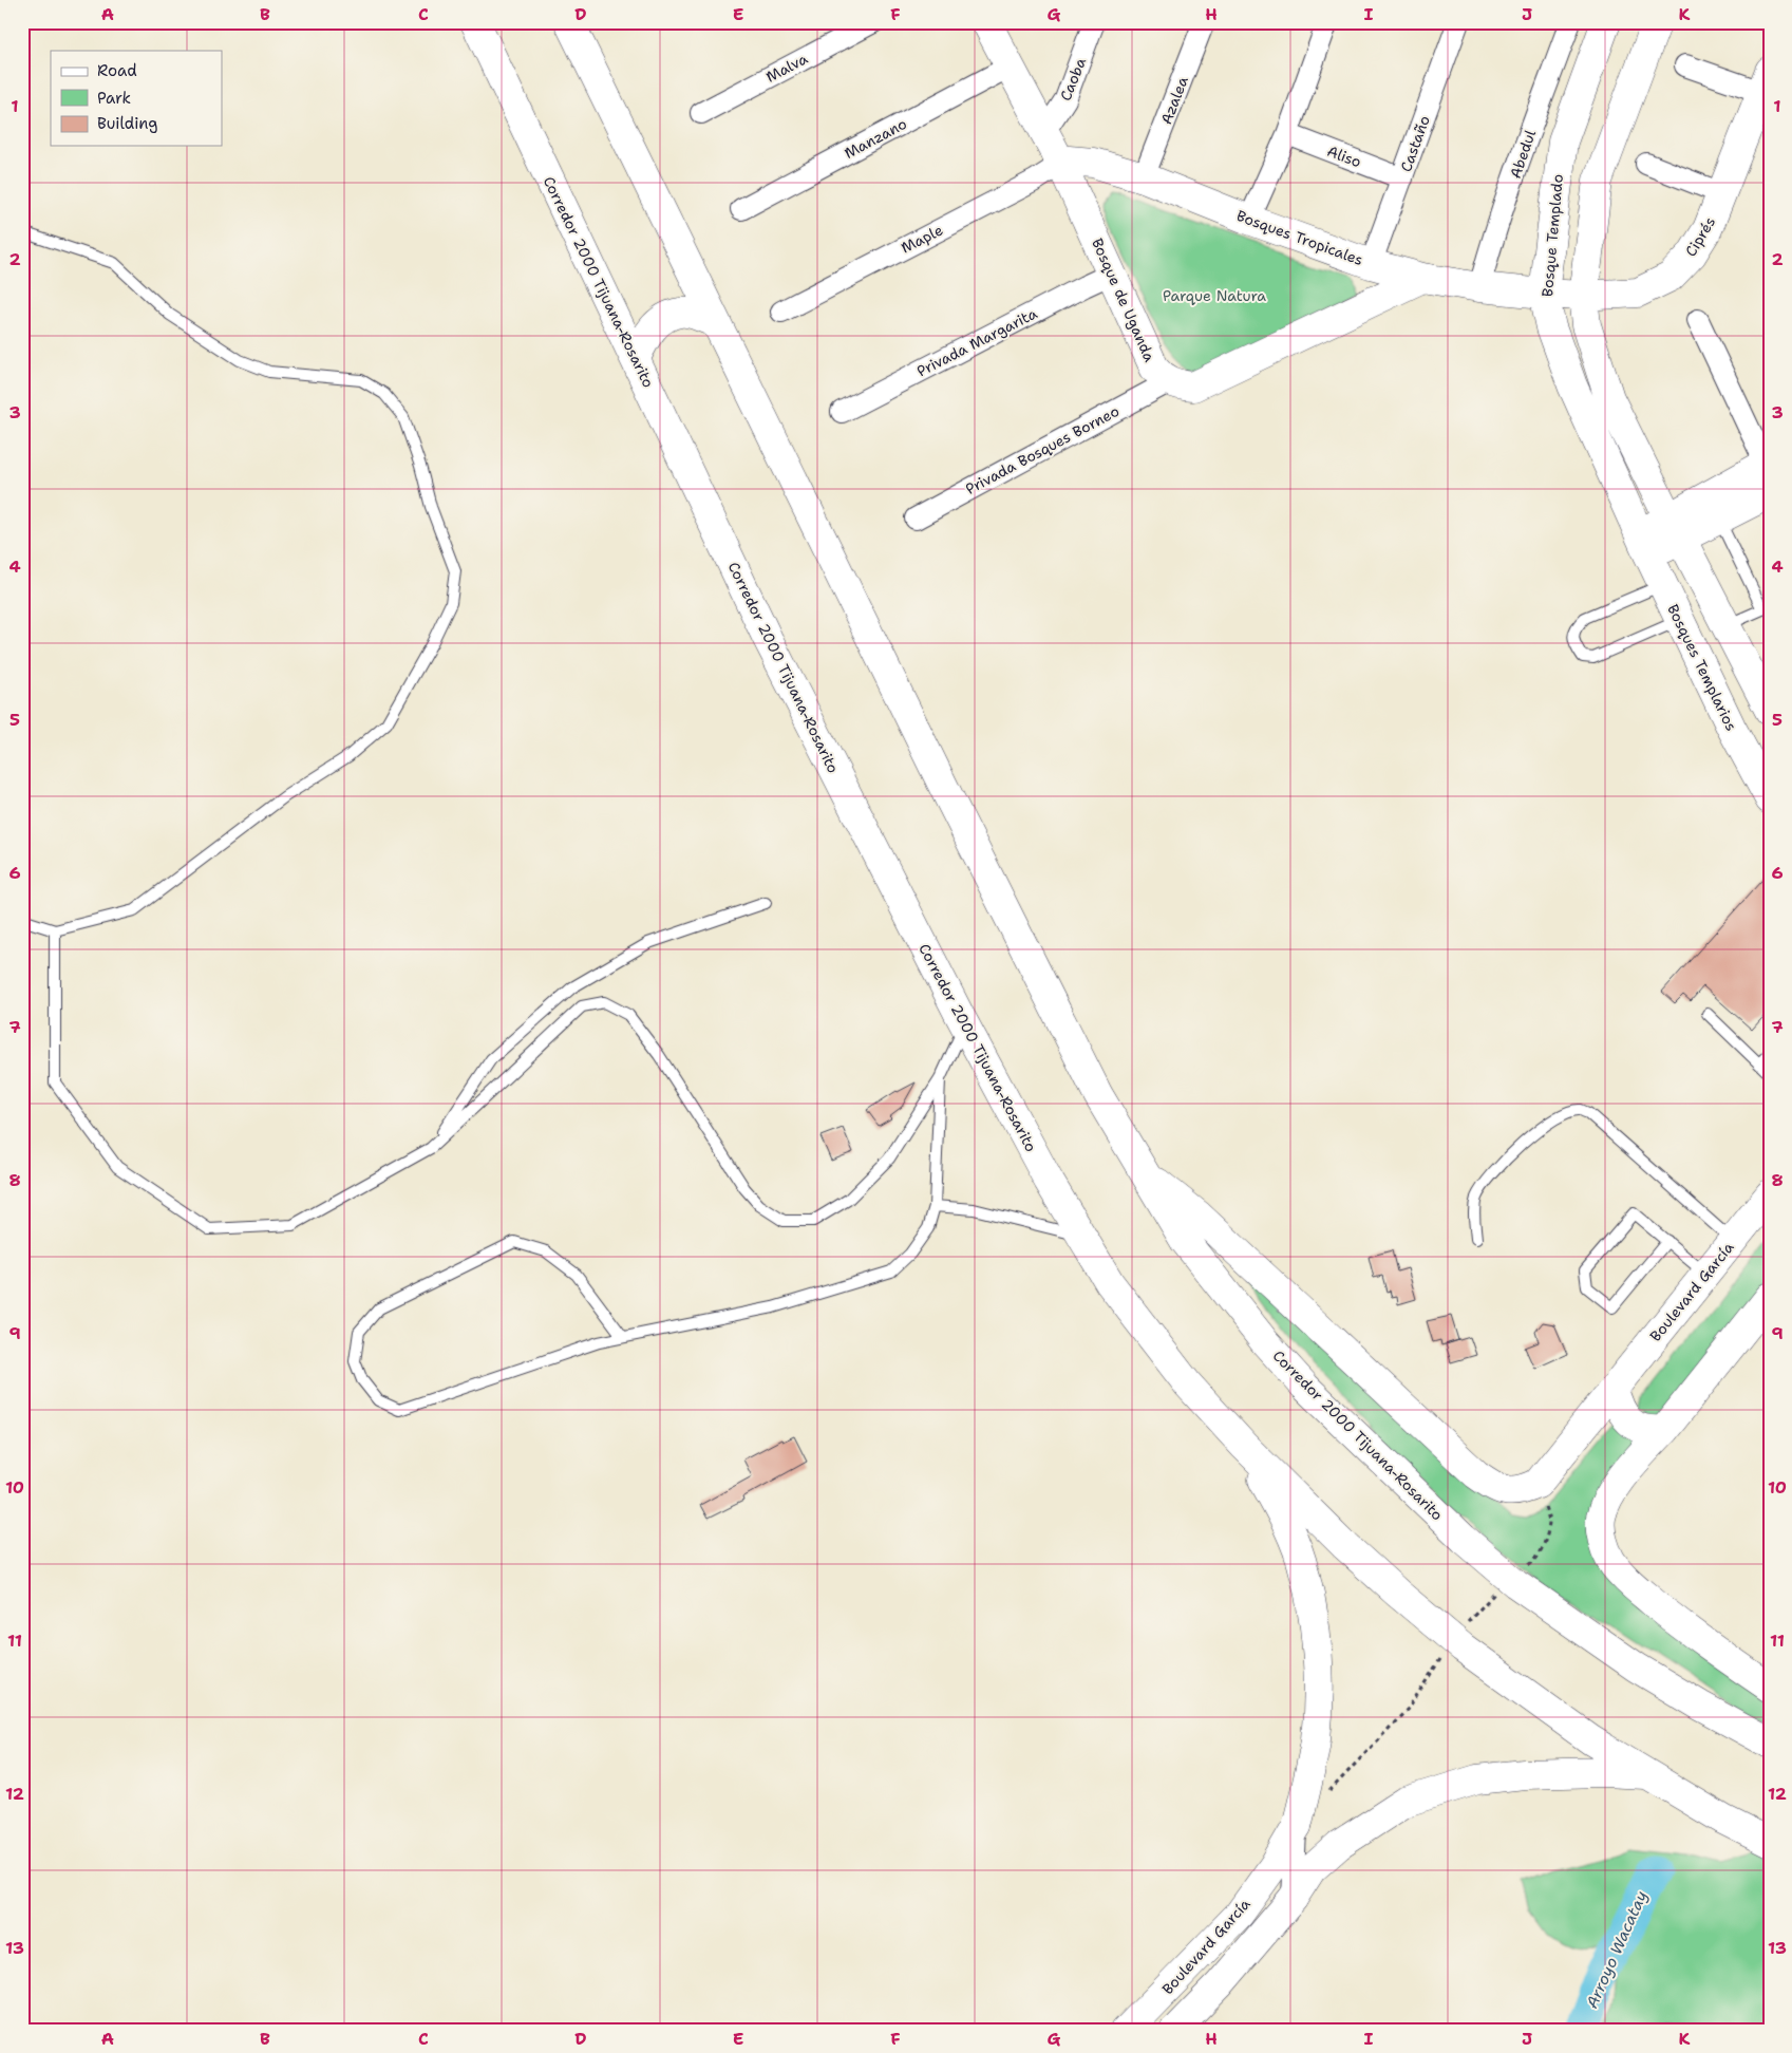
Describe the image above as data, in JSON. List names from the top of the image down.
{
  "streets": {
    "main road": [
      "Bosque Templado",
      "Ciprés",
      "Bosques Tropicales",
      "Corredor 2000 Tijuana-Rosarito",
      "Bosque de Uganda",
      "Bosques Templarios",
      "Boulevard García"
    ],
    "street": [
      "Malva",
      "Caoba",
      "Azalea",
      "Manzano",
      "Castaño",
      "Abedul",
      "Aliso",
      "Maple",
      "Privada Margarita",
      "Privada Bosques Borneo"
    ]
  },
  "crossings": [
    ["Caoba", "Bosque de Uganda"],
    ["Azalea", "Bosques Tropicales"],
    ["Manzano", "Bosque de Uganda"],
    ["Castaño", "Aliso"],
    ["Castaño", "Bosques Tropicales"],
    ["Abedul", "Bosques Tropicales"],
    ["Bosque Templado", "Ciprés"],
    ["Bosque Templado", "Bosques Tropicales"],
    ["Bosque Templado", "Bosques Templarios"],
    ["Ciprés", "Bosques Tropicales"],
    ["Bosques Tropicales", "Maple"],
    ["Bosques Tropicales", "Bosque de Uganda"],
    ["Maple", "Bosque de Uganda"],
    ["Corredor 2000 Tijuana-Rosarito", "Boulevard García"],
    ["Bosque de Uganda", "Privada Margarita"],
    ["Bosque de Uganda", "Privada Bosques Borneo"]
  ],
  "water": ["Arroyo Wacatay"],
  "parks": ["Parque Natura"],
  "legend": ["Road", "Park", "Building"],
  "grid": {
    "columns": [
      "A",
      "B",
      "C",
      "D",
      "E",
      "F",
      "G",
      "H",
      "I",
      "J",
      "K"
    ],
    "rows": [
      "1",
      "2",
      "3",
      "4",
      "5",
      "6",
      "7",
      "8",
      "9",
      "10",
      "11",
      "12",
      "13"
    ]
  }
}
